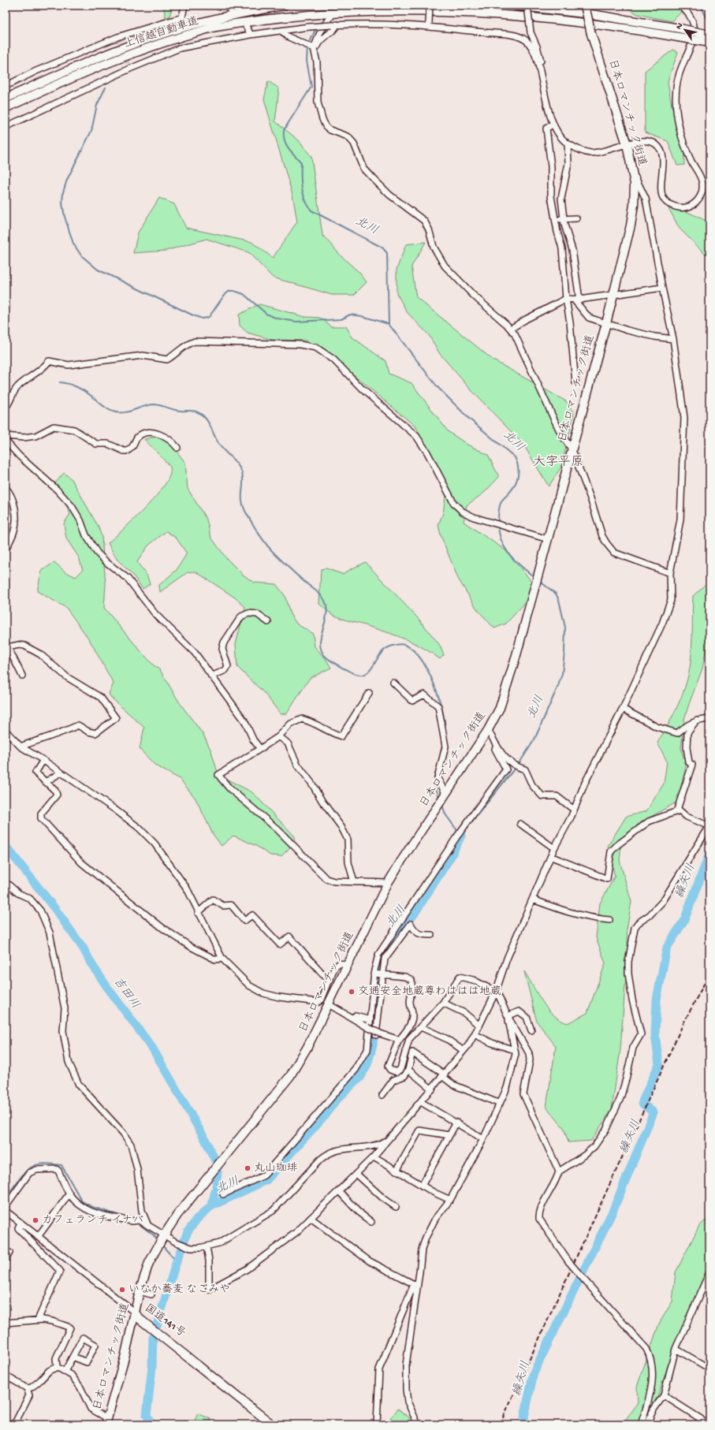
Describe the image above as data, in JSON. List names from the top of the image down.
{
  "streets": {
    "highway": ["上信越自動車道", "日本ロマンチック街道", "国道141号"]
  },
  "crossings": [
    ["日本ロマンチック街道", "国道141号"]
  ],
  "districts": ["大字平原"],
  "water": ["北川", "繰矢川", "吉田川"],
  "places": [
    "交通安全地蔵尊わははは地蔵",
    "丸山珈琲",
    "カフェランチ イナバ",
    "いなか蕎麦 なごみや"
  ],
  "north": "top left"
}
